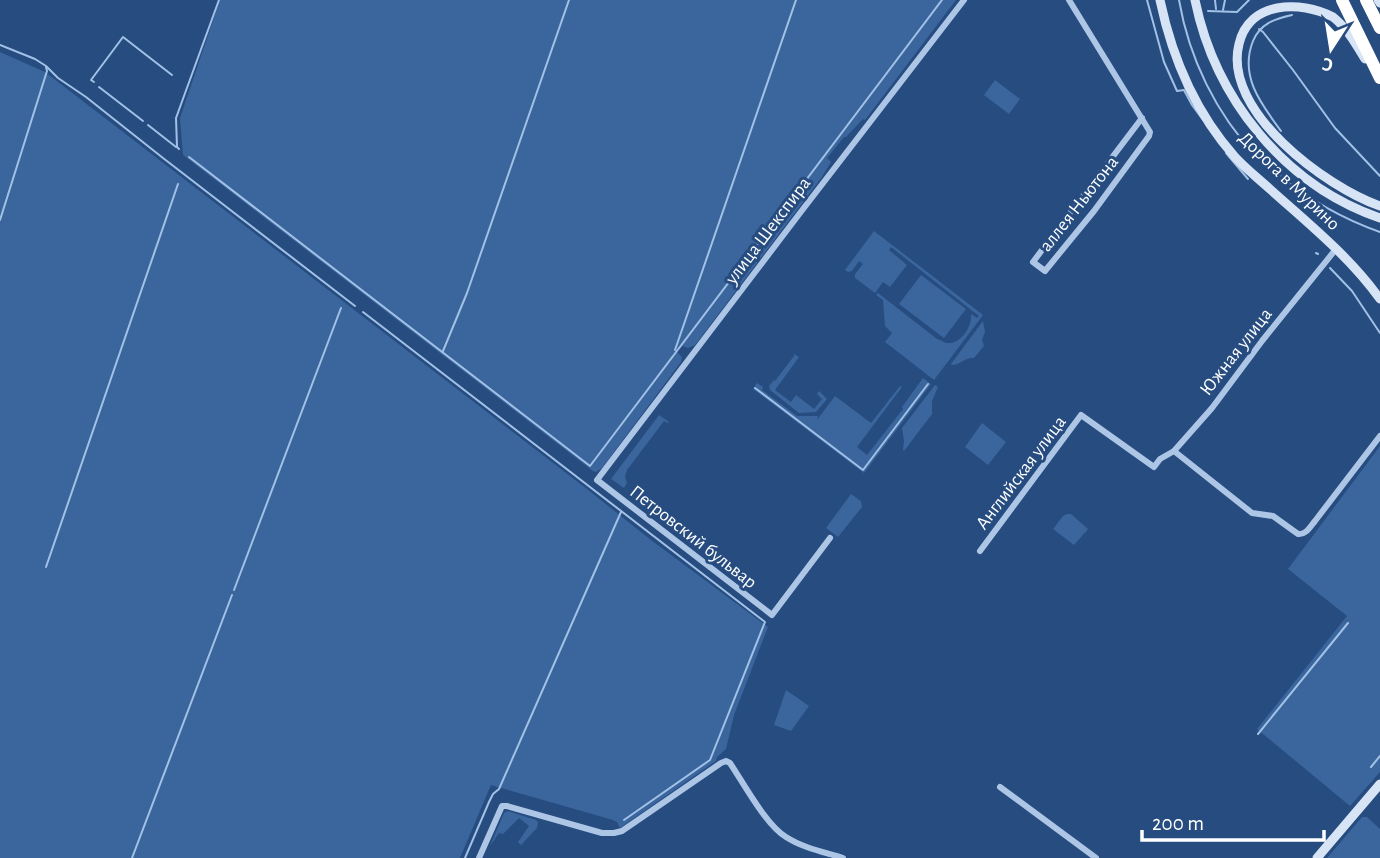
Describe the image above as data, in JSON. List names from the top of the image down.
{
  "streets": {
    "main road": ["Дорога в Мурино"],
    "street": [
      "аллея Ньютона",
      "улица Шекспира",
      "Южная улица",
      "Английская улица",
      "Петровский бульвар"
    ]
  },
  "crossings": [
    ["Дорога в Мурино", "Южная улица"],
    ["улица Шекспира", "Петровский бульвар"],
    ["Южная улица", "Английская улица"]
  ],
  "scale_bar": "200 m",
  "north": "bottom"
}
